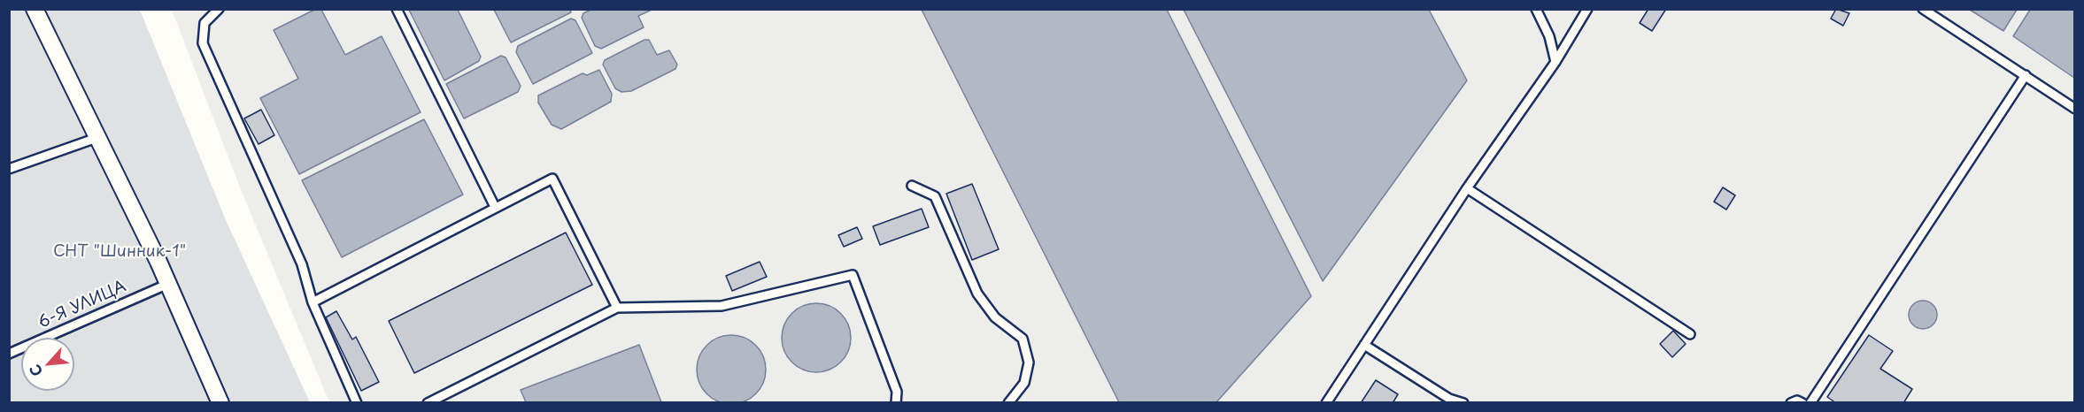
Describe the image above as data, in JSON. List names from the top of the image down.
{
  "streets": {
    "lane": ["6-Я УЛИЦА"]
  },
  "parks": ["СНТ \"Шинник-1\""],
  "north": "bottom left"
}
